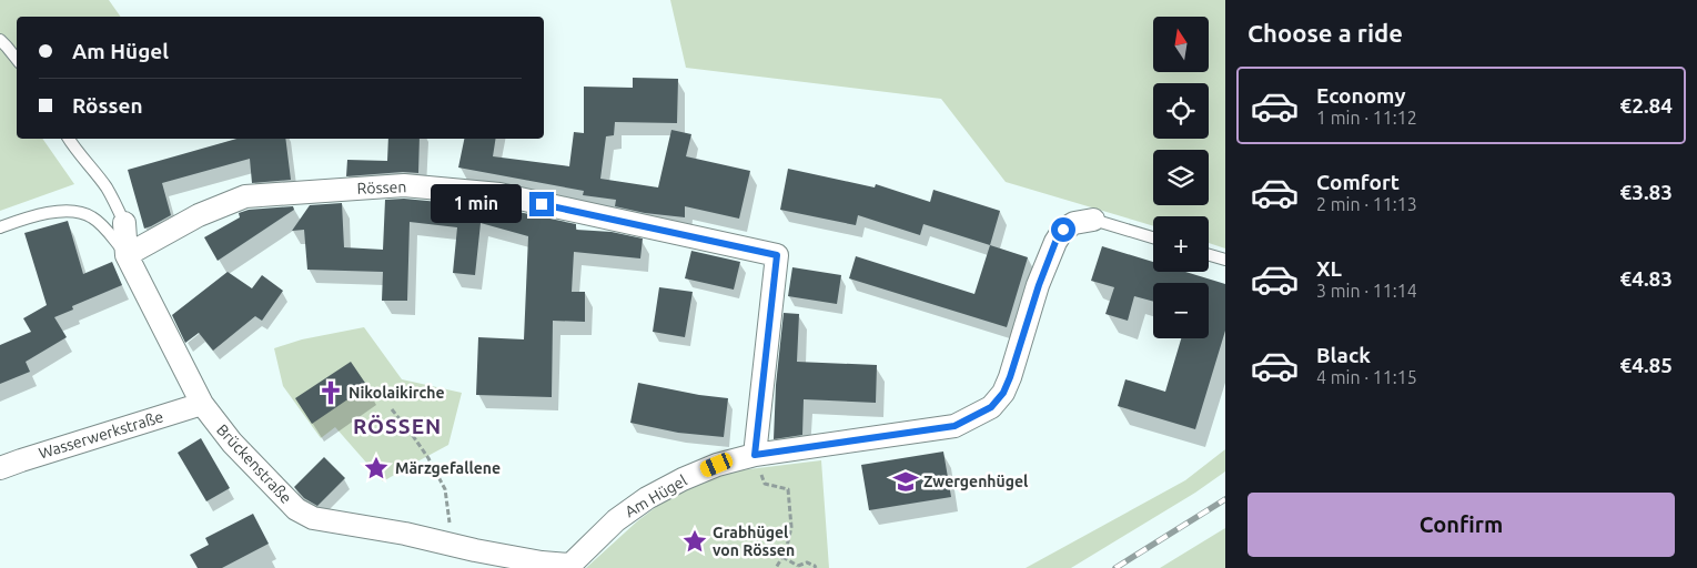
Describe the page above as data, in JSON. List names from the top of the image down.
{
  "streets": {
    "street": [
      "Rössen",
      "Wasserwerkstraße",
      "Brückenstraße",
      "Am Hügel"
    ]
  },
  "crossings": [
    ["Rössen", "Brückenstraße"],
    ["Rössen", "Am Hügel"],
    ["Wasserwerkstraße", "Brückenstraße"],
    ["Brückenstraße", "Am Hügel"]
  ],
  "districts": ["RÖSSEN"],
  "places": {
    "church": ["Nikolaikirche"],
    "place": ["Märzgefallene", "Grabhügel von Rössen"],
    "school or university": ["Zwergenhügel"]
  },
  "north": "top",
  "page": {
    "heading": "Choose a ride",
    "map_buttons": ["+", "−"],
    "banner": ["Am Hügel", "Rössen"],
    "list": [
      {
        "name": "Economy",
        "note": "1 min · 11:12",
        "value": "€2.84"
      },
      {
        "name": "Comfort",
        "note": "2 min · 11:13",
        "value": "€3.83"
      },
      {
        "name": "XL",
        "note": "3 min · 11:14",
        "value": "€4.83"
      },
      {
        "name": "Black",
        "note": "4 min · 11:15",
        "value": "€4.85"
      }
    ],
    "bubble": "1 min",
    "buttons": "Confirm"
  }
}
